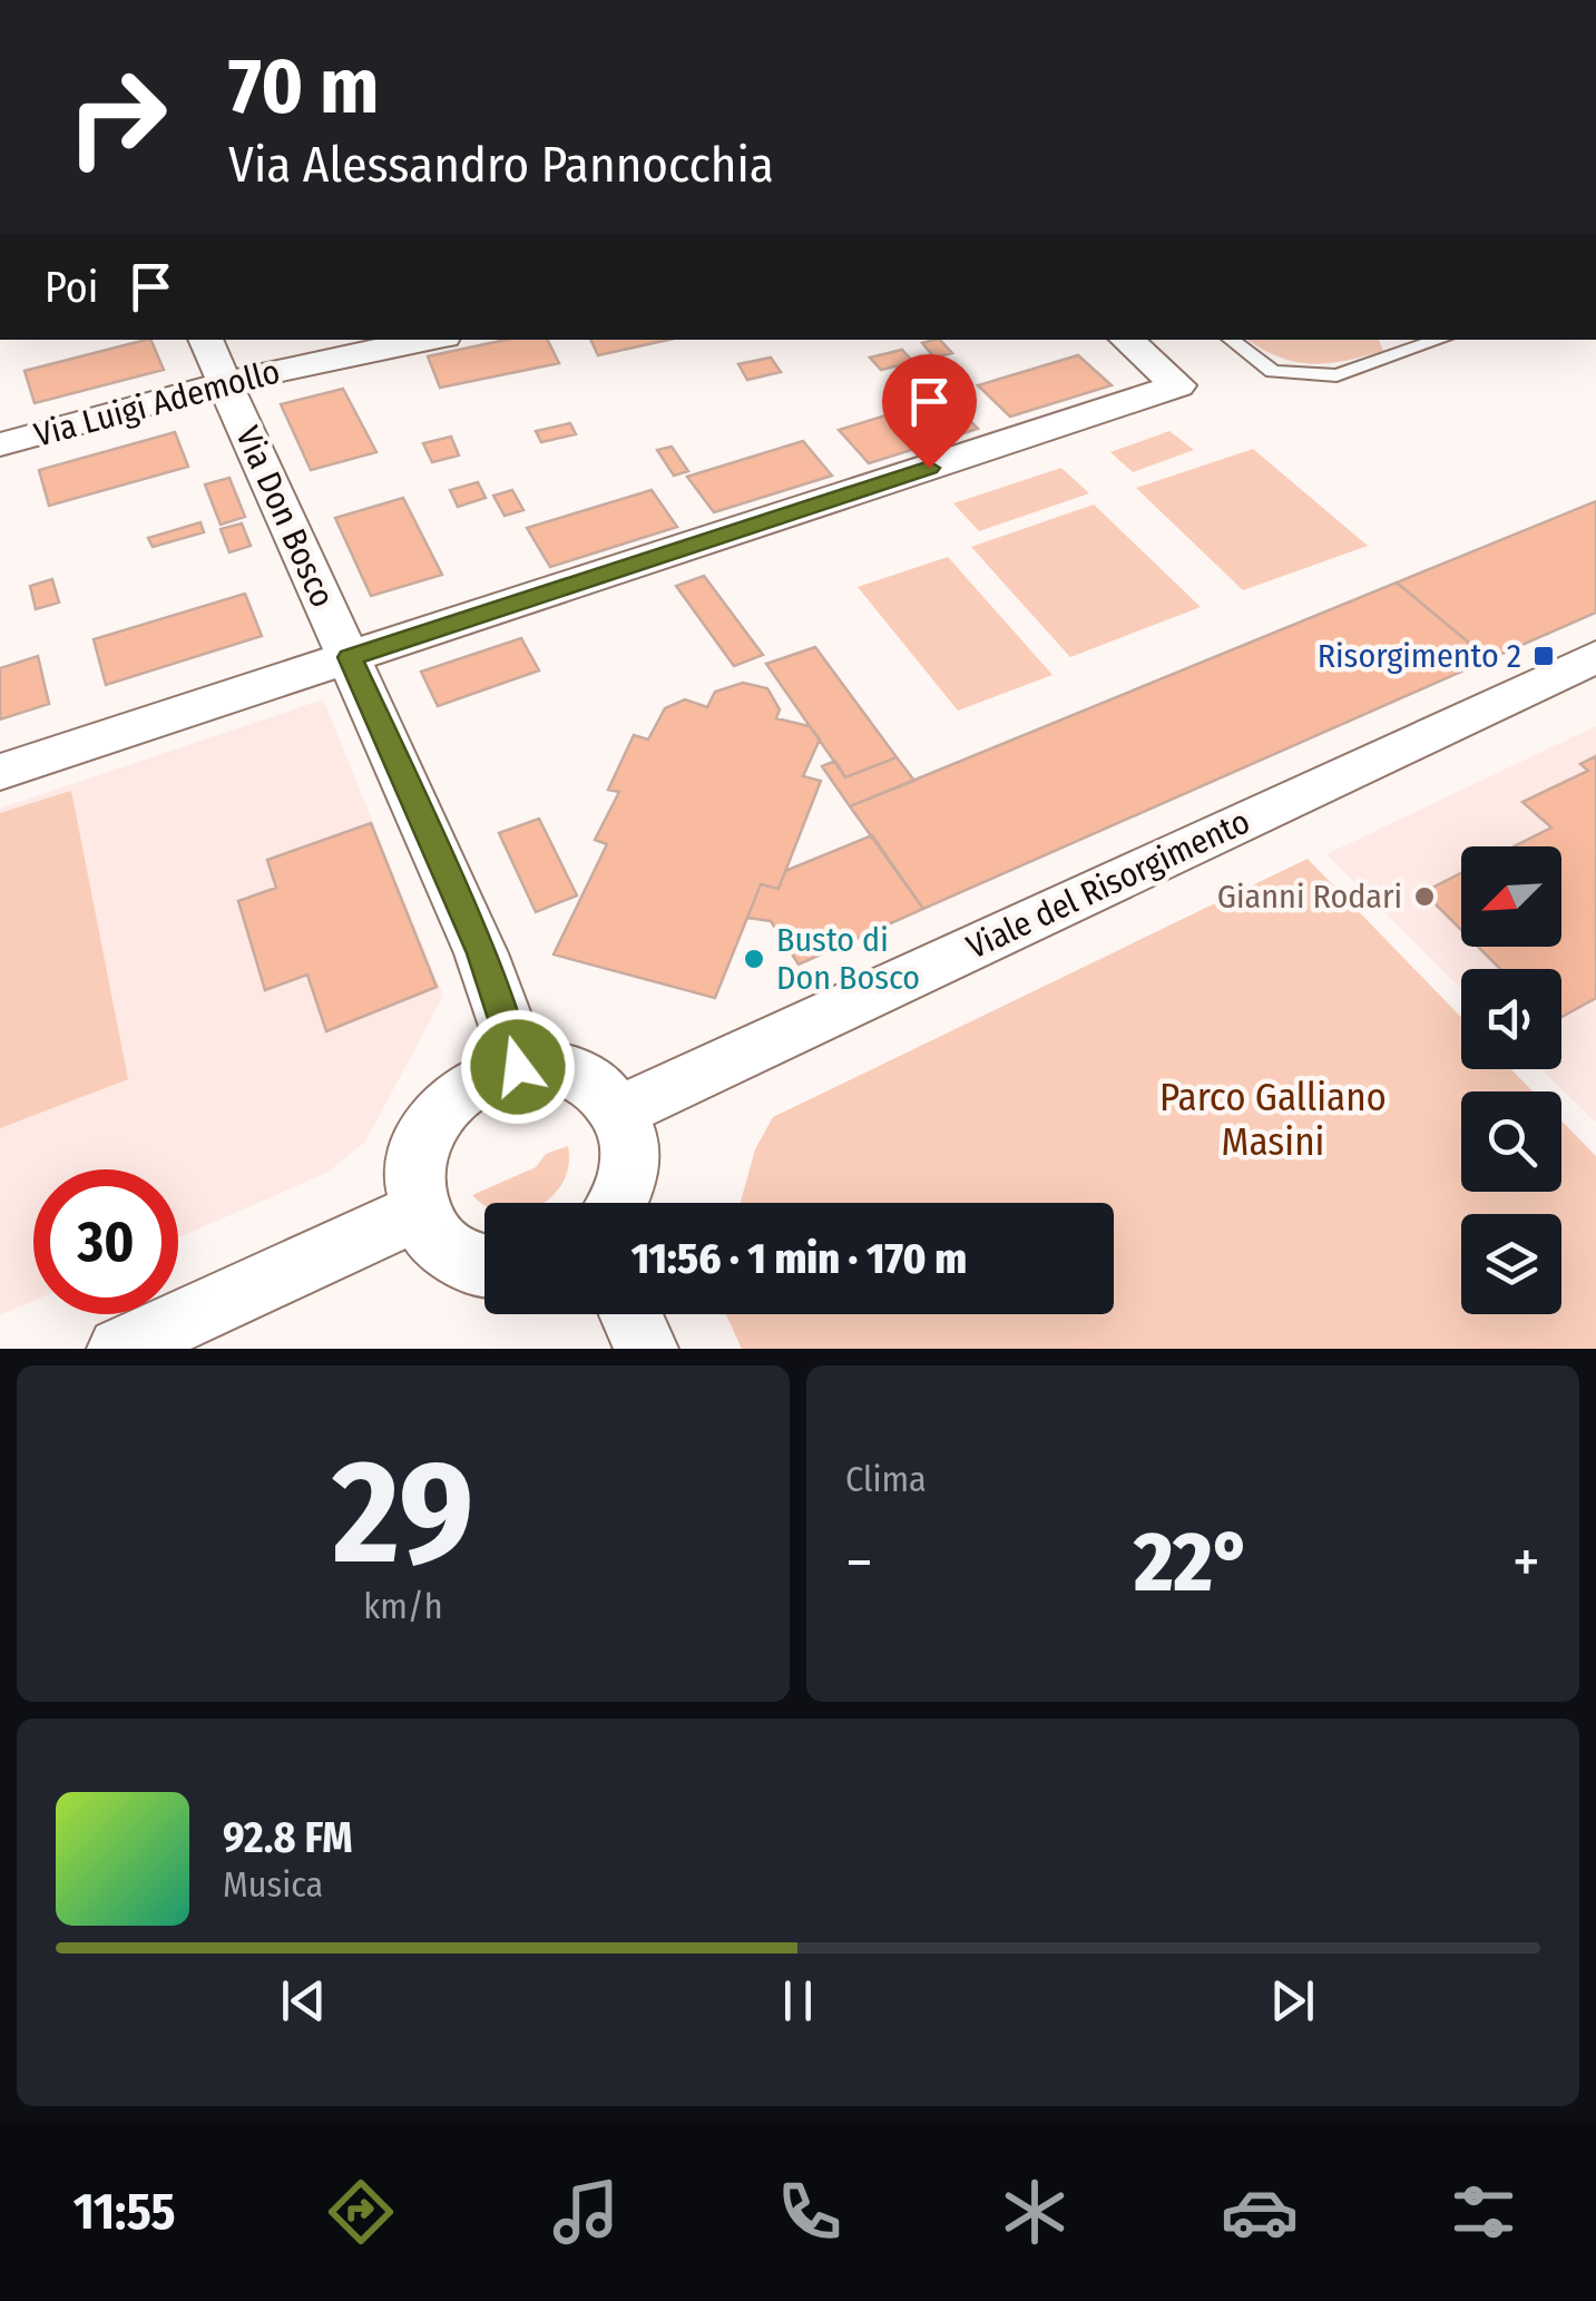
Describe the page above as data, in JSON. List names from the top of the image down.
{
  "streets": {
    "street": ["Via Luigi Ademollo", "Via Don Bosco", "Viale del Risorgimento"]
  },
  "crossings": [
    ["Via Luigi Ademollo", "Via Don Bosco"]
  ],
  "parks": ["Parco Galliano Masini"],
  "places": {
    "transit": ["Risorgimento 2"],
    "other": ["Gianni Rodari", "Busto di Don Bosco"]
  },
  "north": "bottom left",
  "page": {
    "turn": ["70 m", "Via Alessandro Pannocchia"],
    "then": "Poi",
    "limit": "30",
    "trip": "11:56 · 1 min · 170 m",
    "tile": [
      ["29", "km/h"],
      "Clima"
    ],
    "heat": ["−", "22°", "+"],
    "song": ["92.8 FM", "Musica"],
    "tabs": "11:55"
  }
}
